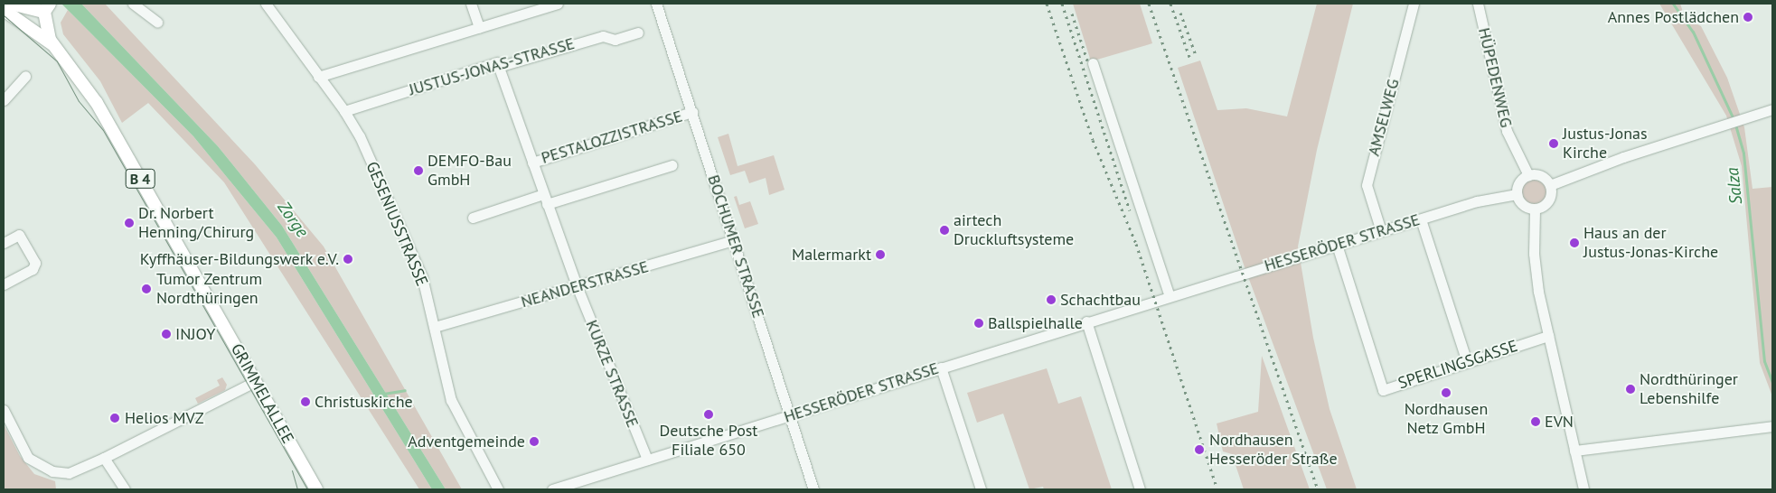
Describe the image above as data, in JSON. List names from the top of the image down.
{
  "streets": {
    "main road": ["B 4", "GRIMMELALLEE"],
    "street": [
      "JUSTUS-JONAS-STRASSE",
      "HÜPEDENWEG",
      "AMSELWEG",
      "PESTALOZZISTRASSE",
      "GESENIUSSTRASSE",
      "HESSERÖDER STRASSE",
      "BOCHUMER STRASSE",
      "NEANDERSTRASSE",
      "SPERLINGSGASSE",
      "KURZE STRASSE"
    ]
  },
  "crossings": [
    ["JUSTUS-JONAS-STRASSE", "PESTALOZZISTRASSE"],
    ["JUSTUS-JONAS-STRASSE", "GESENIUSSTRASSE"],
    ["HÜPEDENWEG", "HESSERÖDER STRASSE"],
    ["AMSELWEG", "HESSERÖDER STRASSE"],
    ["PESTALOZZISTRASSE", "BOCHUMER STRASSE"],
    ["PESTALOZZISTRASSE", "NEANDERSTRASSE"],
    ["PESTALOZZISTRASSE", "KURZE STRASSE"],
    ["B 4", "GRIMMELALLEE"],
    ["GESENIUSSTRASSE", "NEANDERSTRASSE"],
    ["HESSERÖDER STRASSE", "BOCHUMER STRASSE"],
    ["HESSERÖDER STRASSE", "SPERLINGSGASSE"],
    ["HESSERÖDER STRASSE", "KURZE STRASSE"],
    ["BOCHUMER STRASSE", "NEANDERSTRASSE"],
    ["NEANDERSTRASSE", "KURZE STRASSE"]
  ],
  "water": ["Salza", "Zorge"],
  "places": [
    "Annes Postlädchen",
    "Justus-Jonas Kirche",
    "DEMFO-Bau GmbH",
    "Dr. Norbert Henning/Chirurg",
    "airtech Druckluftsysteme",
    "Haus an der Justus-Jonas-Kirche",
    "Malermarkt",
    "Kyffhäuser-Bildungswerk e.V.",
    "Tumor Zentrum Nordthüringen",
    "Schachtbau",
    "Ballspielhalle",
    "INJOY",
    "Nordthüringer Lebenshilfe",
    "Nordhausen Netz GmbH",
    "Christuskirche",
    "Deutsche Post Filiale 650",
    "Helios MVZ",
    "EVN",
    "Adventgemeinde",
    "Nordhausen Hesseröder Straße"
  ]
}
